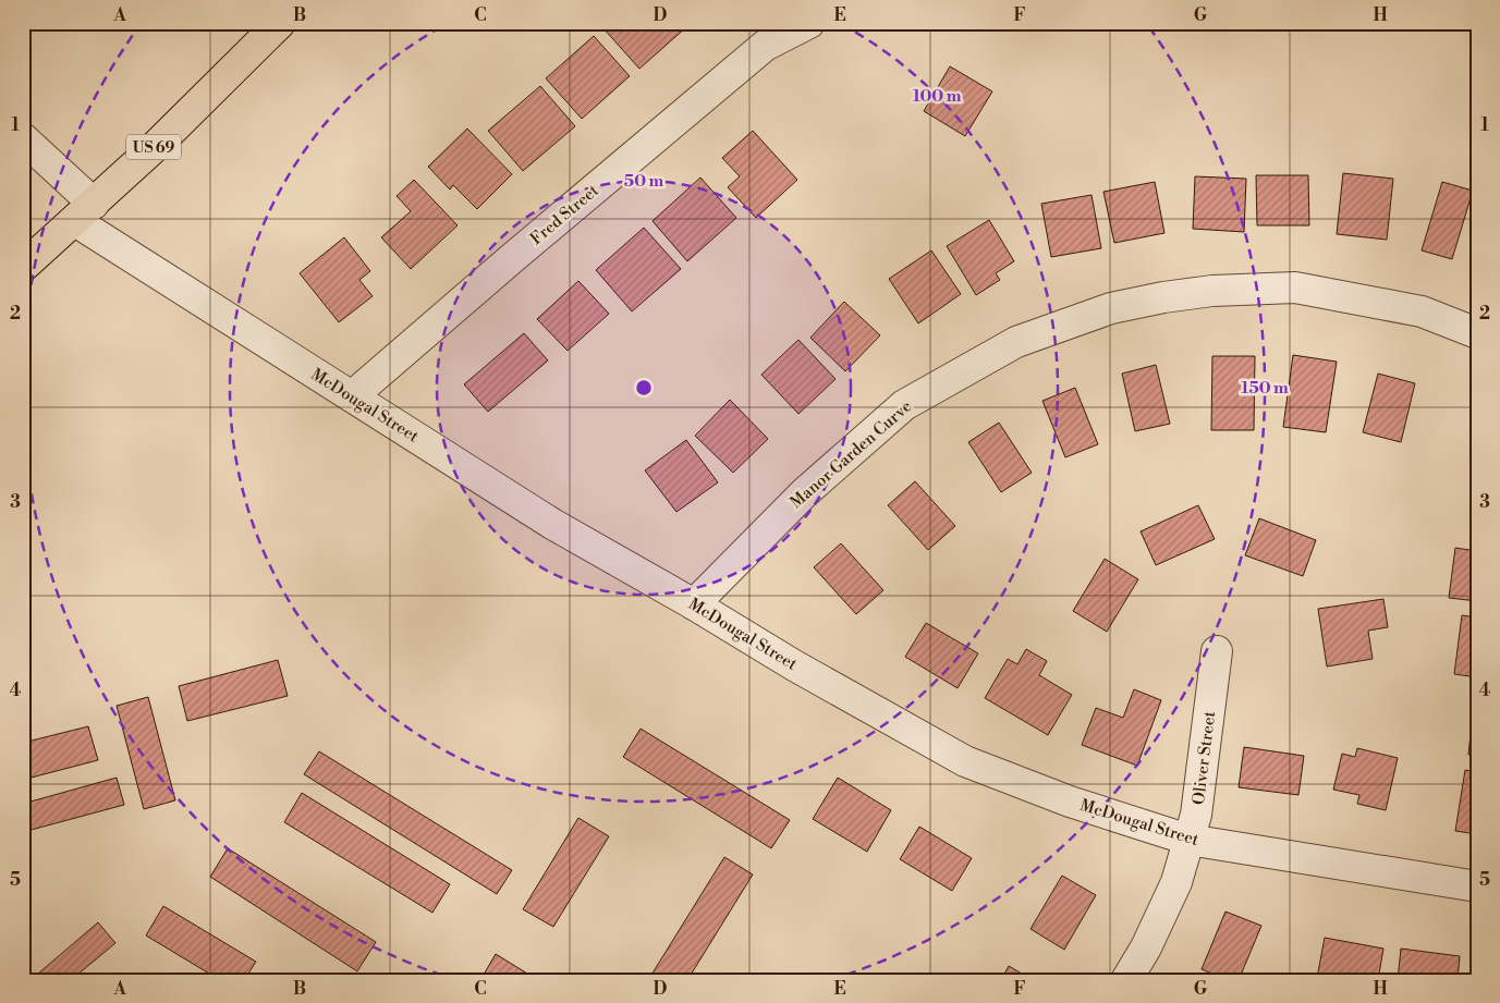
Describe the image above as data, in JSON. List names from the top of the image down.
{
  "streets": {
    "main road": ["US 69"],
    "street": [
      "Fred Street",
      "McDougal Street",
      "Manor Garden Curve",
      "Oliver Street"
    ]
  },
  "crossings": [
    ["US 69", "McDougal Street"],
    ["Fred Street", "McDougal Street"],
    ["McDougal Street", "Manor Garden Curve"],
    ["McDougal Street", "Oliver Street"]
  ],
  "grid": {
    "columns": [
      "A",
      "B",
      "C",
      "D",
      "E",
      "F",
      "G",
      "H"
    ],
    "rows": [
      "1",
      "2",
      "3",
      "4",
      "5"
    ]
  },
  "rings": ["100 m", "50 m", "150 m"]
}
